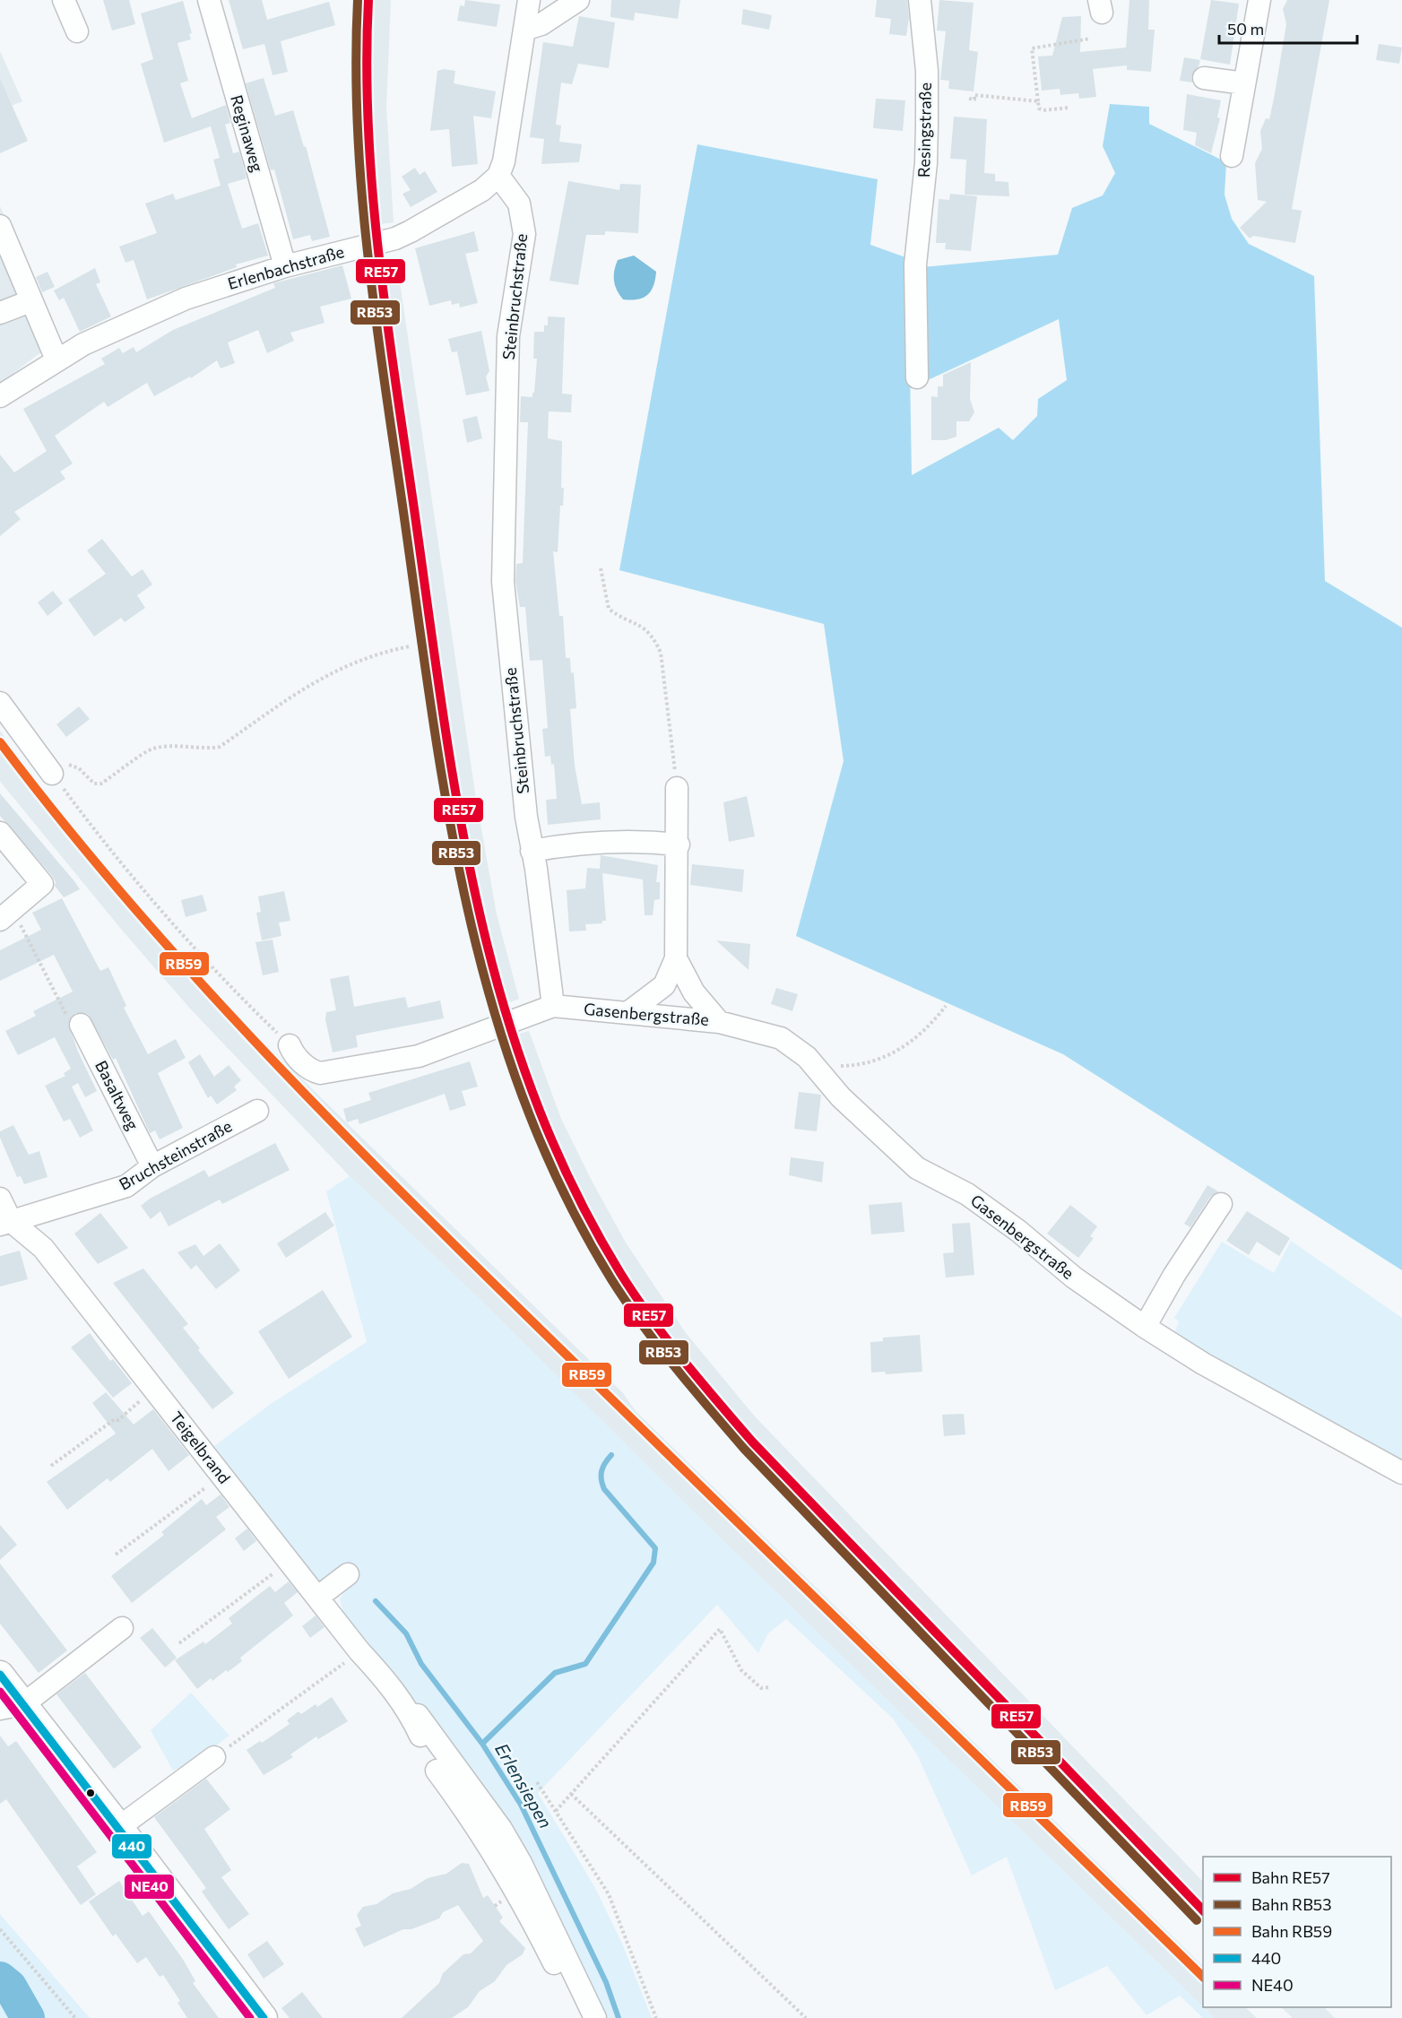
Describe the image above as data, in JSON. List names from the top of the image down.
{
  "streets": {
    "street": [
      "Resingstraße",
      "Reginaweg",
      "Erlenbachstraße",
      "Steinbruchstraße",
      "Gasenbergstraße",
      "Basaltweg",
      "Bruchsteinstraße",
      "Teigelbrand"
    ]
  },
  "crossings": [
    ["Reginaweg", "Erlenbachstraße"],
    ["Erlenbachstraße", "Steinbruchstraße"],
    ["Steinbruchstraße", "Gasenbergstraße"],
    ["Basaltweg", "Bruchsteinstraße"],
    ["Bruchsteinstraße", "Teigelbrand"]
  ],
  "water": ["Erlensiepen"],
  "lines": [
    "rail line RE57",
    "rail line RB53",
    "rail line RB59",
    "transit line 440",
    "transit line NE40"
  ],
  "legend": [
    "Bahn RE57",
    "Bahn RB53",
    "Bahn RB59",
    "440",
    "NE40"
  ],
  "scale_bar": "50 m"
}
